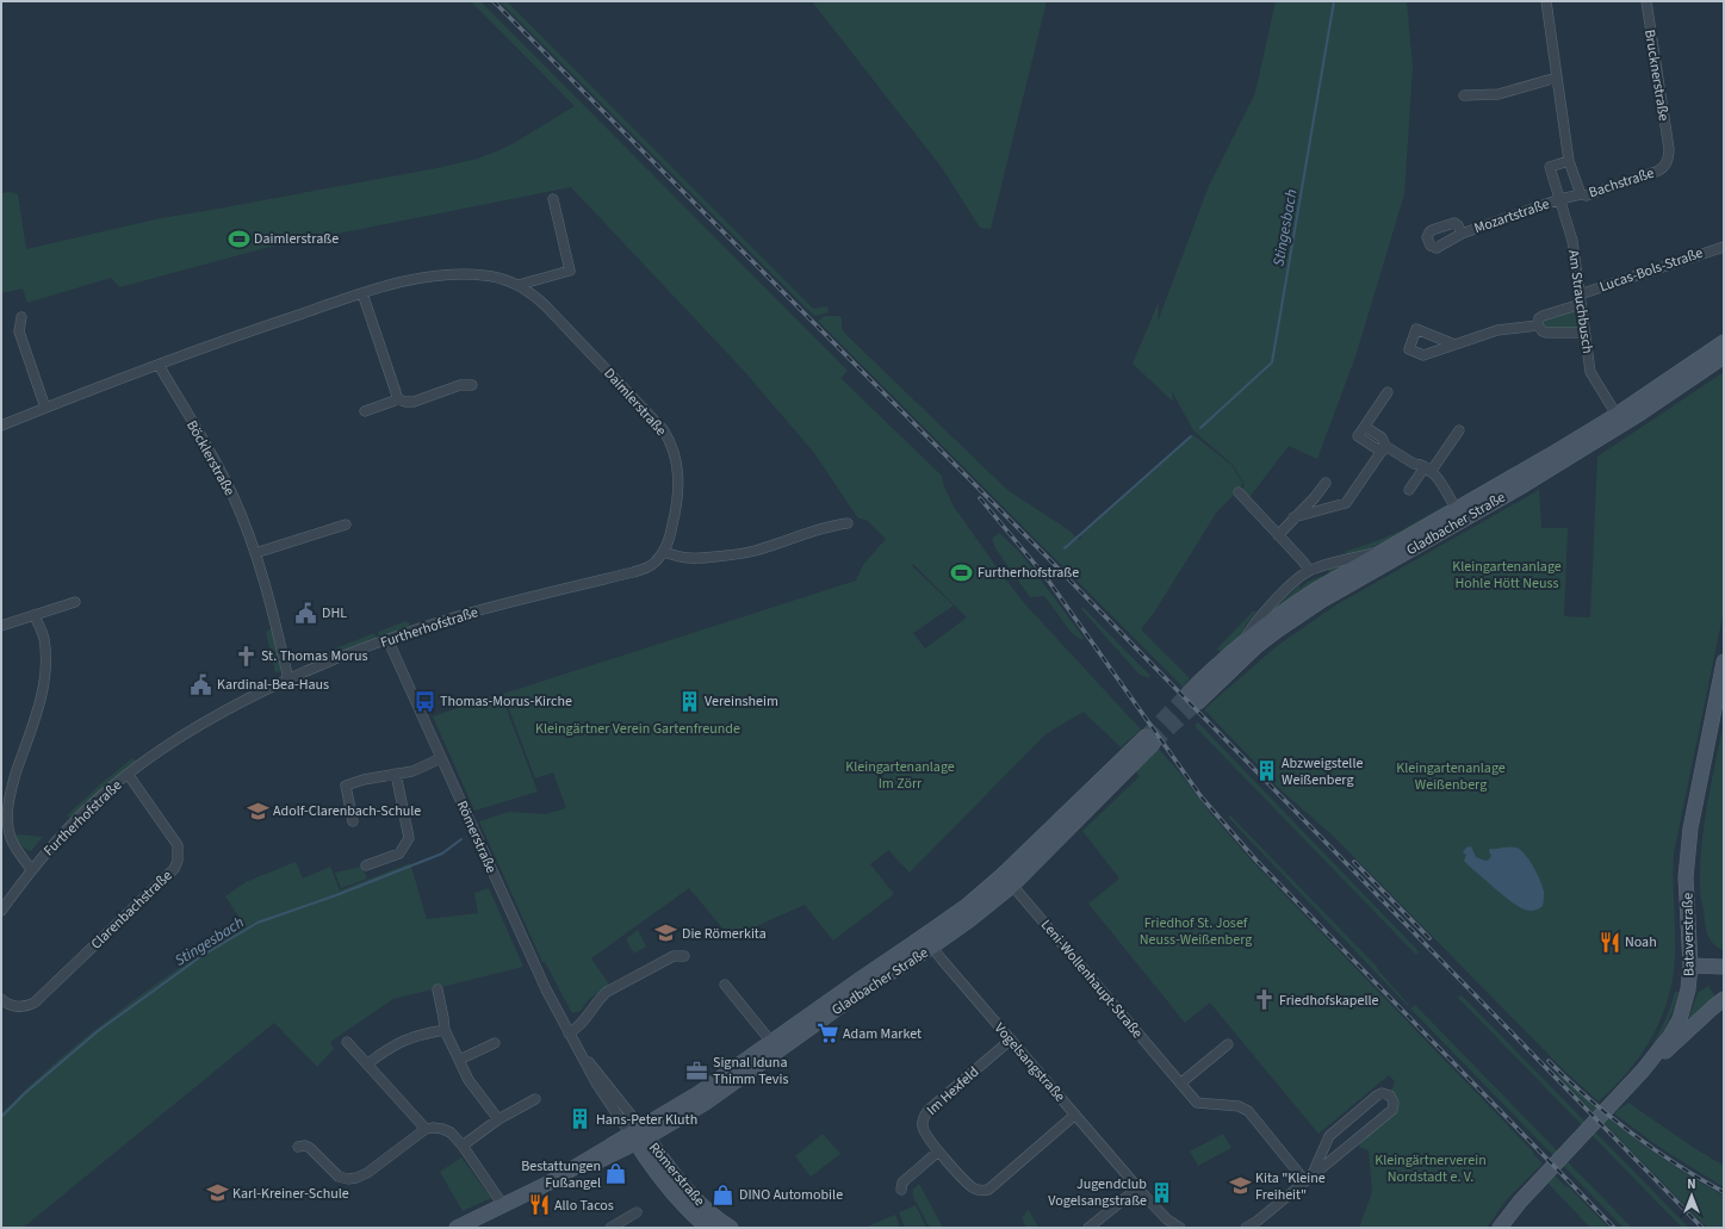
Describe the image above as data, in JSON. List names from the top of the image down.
{
  "streets": {
    "main road": ["Gladbacher Straße", "Römerstraße", "Bataverstraße"],
    "street": [
      "Brucknerstraße",
      "Bachstraße",
      "Mozartstraße",
      "Lucas-Bols-Straße",
      "Am Strauchbusch",
      "Daimlerstraße",
      "Böcklerstraße",
      "Furtherhofstraße",
      "Clarenbachstraße",
      "Leni-Wollenhaupt-Straße",
      "Vogelsangstraße",
      "Im Hexfeld"
    ]
  },
  "crossings": [
    ["Brucknerstraße", "Bachstraße"],
    ["Bachstraße", "Mozartstraße"],
    ["Bachstraße", "Am Strauchbusch"],
    ["Mozartstraße", "Am Strauchbusch"],
    ["Lucas-Bols-Straße", "Am Strauchbusch"],
    ["Am Strauchbusch", "Gladbacher Straße"],
    ["Daimlerstraße", "Böcklerstraße"],
    ["Daimlerstraße", "Furtherhofstraße"],
    ["Böcklerstraße", "Furtherhofstraße"],
    ["Gladbacher Straße", "Römerstraße"],
    ["Gladbacher Straße", "Leni-Wollenhaupt-Straße"],
    ["Gladbacher Straße", "Vogelsangstraße"],
    ["Furtherhofstraße", "Römerstraße"],
    ["Furtherhofstraße", "Clarenbachstraße"],
    ["Vogelsangstraße", "Im Hexfeld"]
  ],
  "water": ["Stingesbach"],
  "parks": [
    "Kleingartenanlage Hohle Hött Neuss",
    "Kleingärtner Verein Gartenfreunde",
    "Kleingartenanlage Im Zörr",
    "Kleingartenanlage Weißenberg",
    "Friedhof St. Josef Neuss-Weißenberg",
    "Kleingärtnerverein Nordstadt e. V."
  ],
  "places": {
    "sports": ["Daimlerstraße", "Furtherhofstraße"],
    "public building": ["DHL", "Kardinal-Bea-Haus"],
    "church": ["St. Thomas Morus", "Friedhofskapelle"],
    "bus stop": ["Thomas-Morus-Kirche"],
    "building": [
      "Vereinsheim",
      "Abzweigstelle Weißenberg",
      "Hans-Peter Kluth",
      "Jugendclub Vogelsangstraße"
    ],
    "school or university": [
      "Adolf-Clarenbach-Schule",
      "Die Römerkita",
      "Kita \"Kleine Freiheit\"",
      "Karl-Kreiner-Schule"
    ],
    "restaurant": ["Noah", "Allo Tacos"],
    "supermarket": ["Adam Market"],
    "office": ["Signal Iduna Thimm Tevis"],
    "shop": ["Bestattungen Fußangel", "DINO Automobile"]
  },
  "north": "top"
}
